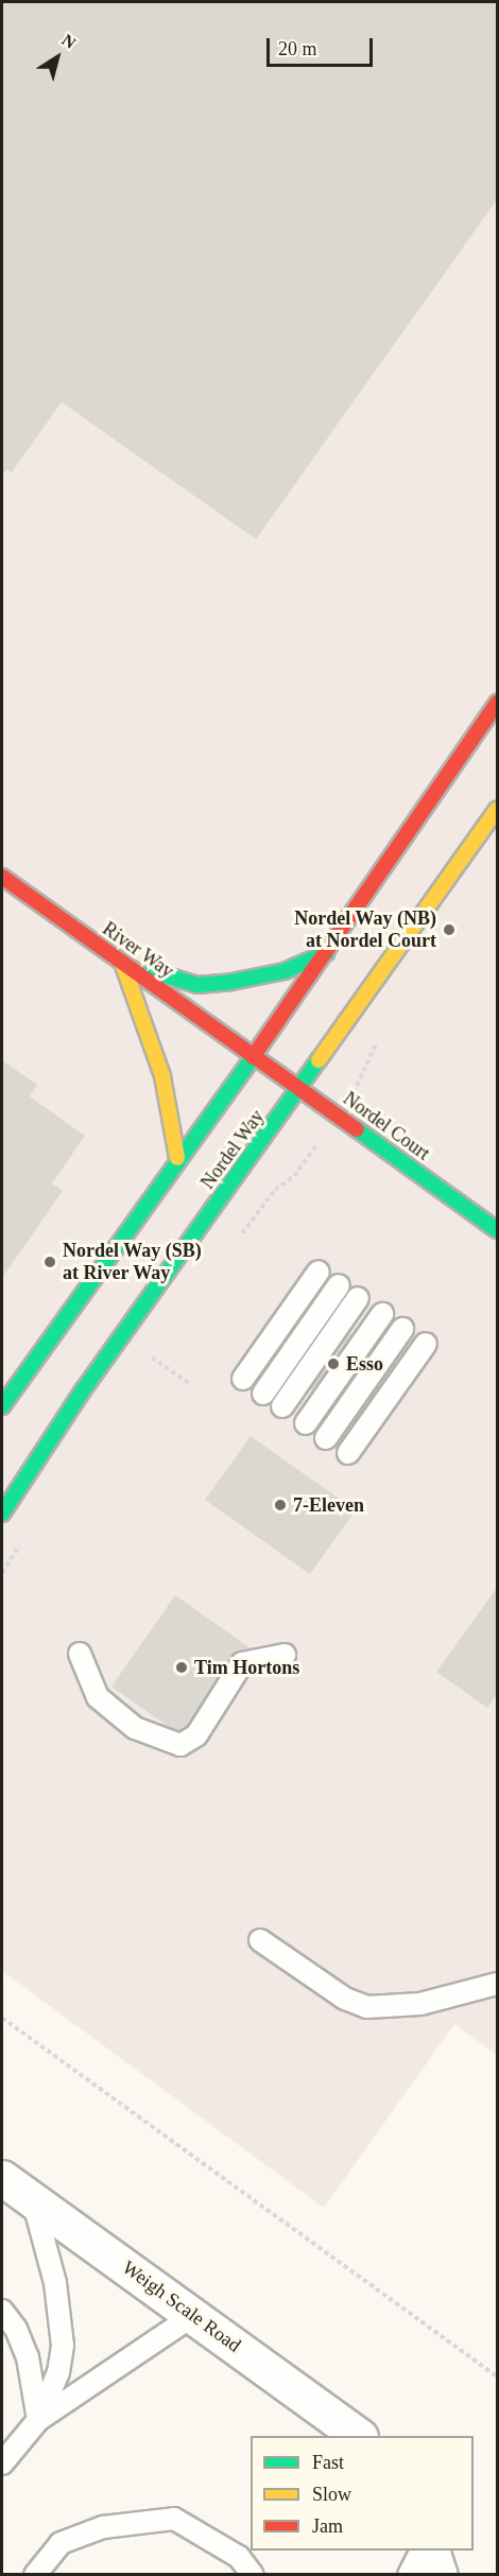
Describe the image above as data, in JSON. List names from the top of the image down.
{
  "streets": {
    "street": [
      "River Way",
      "Nordel Court",
      "Nordel Way",
      "Weigh Scale Road"
    ]
  },
  "crossings": [
    ["River Way", "Nordel Court"],
    ["River Way", "Nordel Way"],
    ["Nordel Court", "Nordel Way"]
  ],
  "places": [
    "Nordel Way (NB) at Nordel Court",
    "Nordel Way (SB) at River Way",
    "Esso",
    "7-Eleven",
    "Tim Hortons"
  ],
  "legend": ["Fast", "Slow", "Jam"],
  "scale_bar": "20 m",
  "north": "top right"
}
